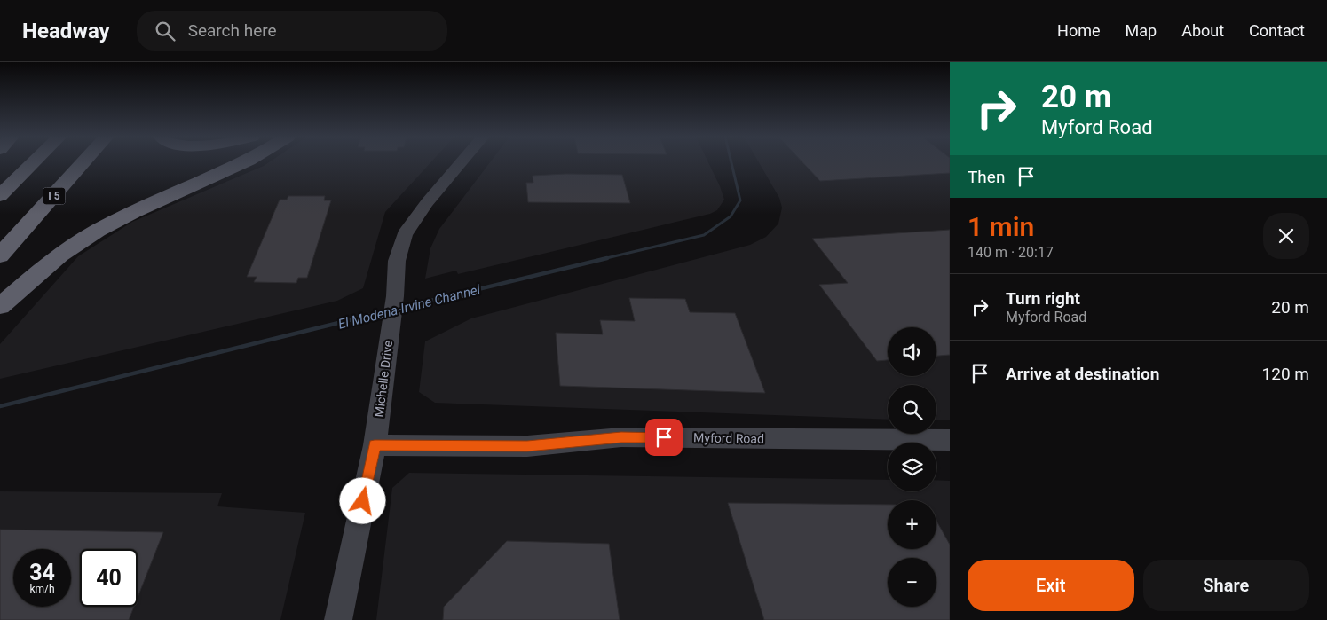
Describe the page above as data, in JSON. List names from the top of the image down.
{
  "streets": {
    "highway": ["I 5"],
    "street": ["Michelle Drive", "Myford Road"]
  },
  "crossings": [
    ["Michelle Drive", "Myford Road"]
  ],
  "water": ["El Modena-Irvine Channel"],
  "page": {
    "header": "Headway",
    "search": "Search here",
    "nav": [
      "Home",
      "Map",
      "About",
      "Contact"
    ],
    "turn": ["20 m", "Myford Road"],
    "then": "Then",
    "heading": ["1 min", "140 m · 20:17"],
    "list": [
      {
        "name": "Turn right",
        "note": "Myford Road",
        "value": "20 m"
      },
      {
        "name": "Arrive at destination",
        "value": "120 m"
      }
    ],
    "map_buttons": ["+", "−"],
    "speed": "34 km/h",
    "limit": "40",
    "buttons": ["Exit", "Share"]
  }
}
